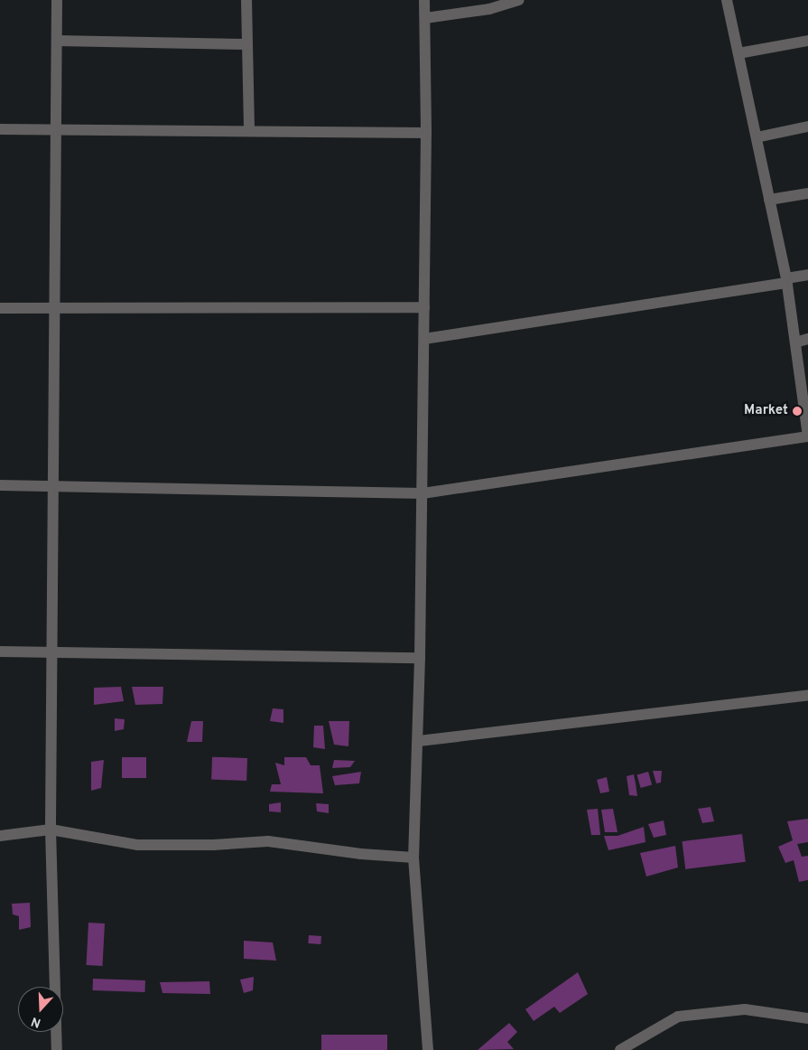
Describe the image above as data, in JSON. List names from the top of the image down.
{
  "places": ["Market"],
  "north": "bottom"
}
